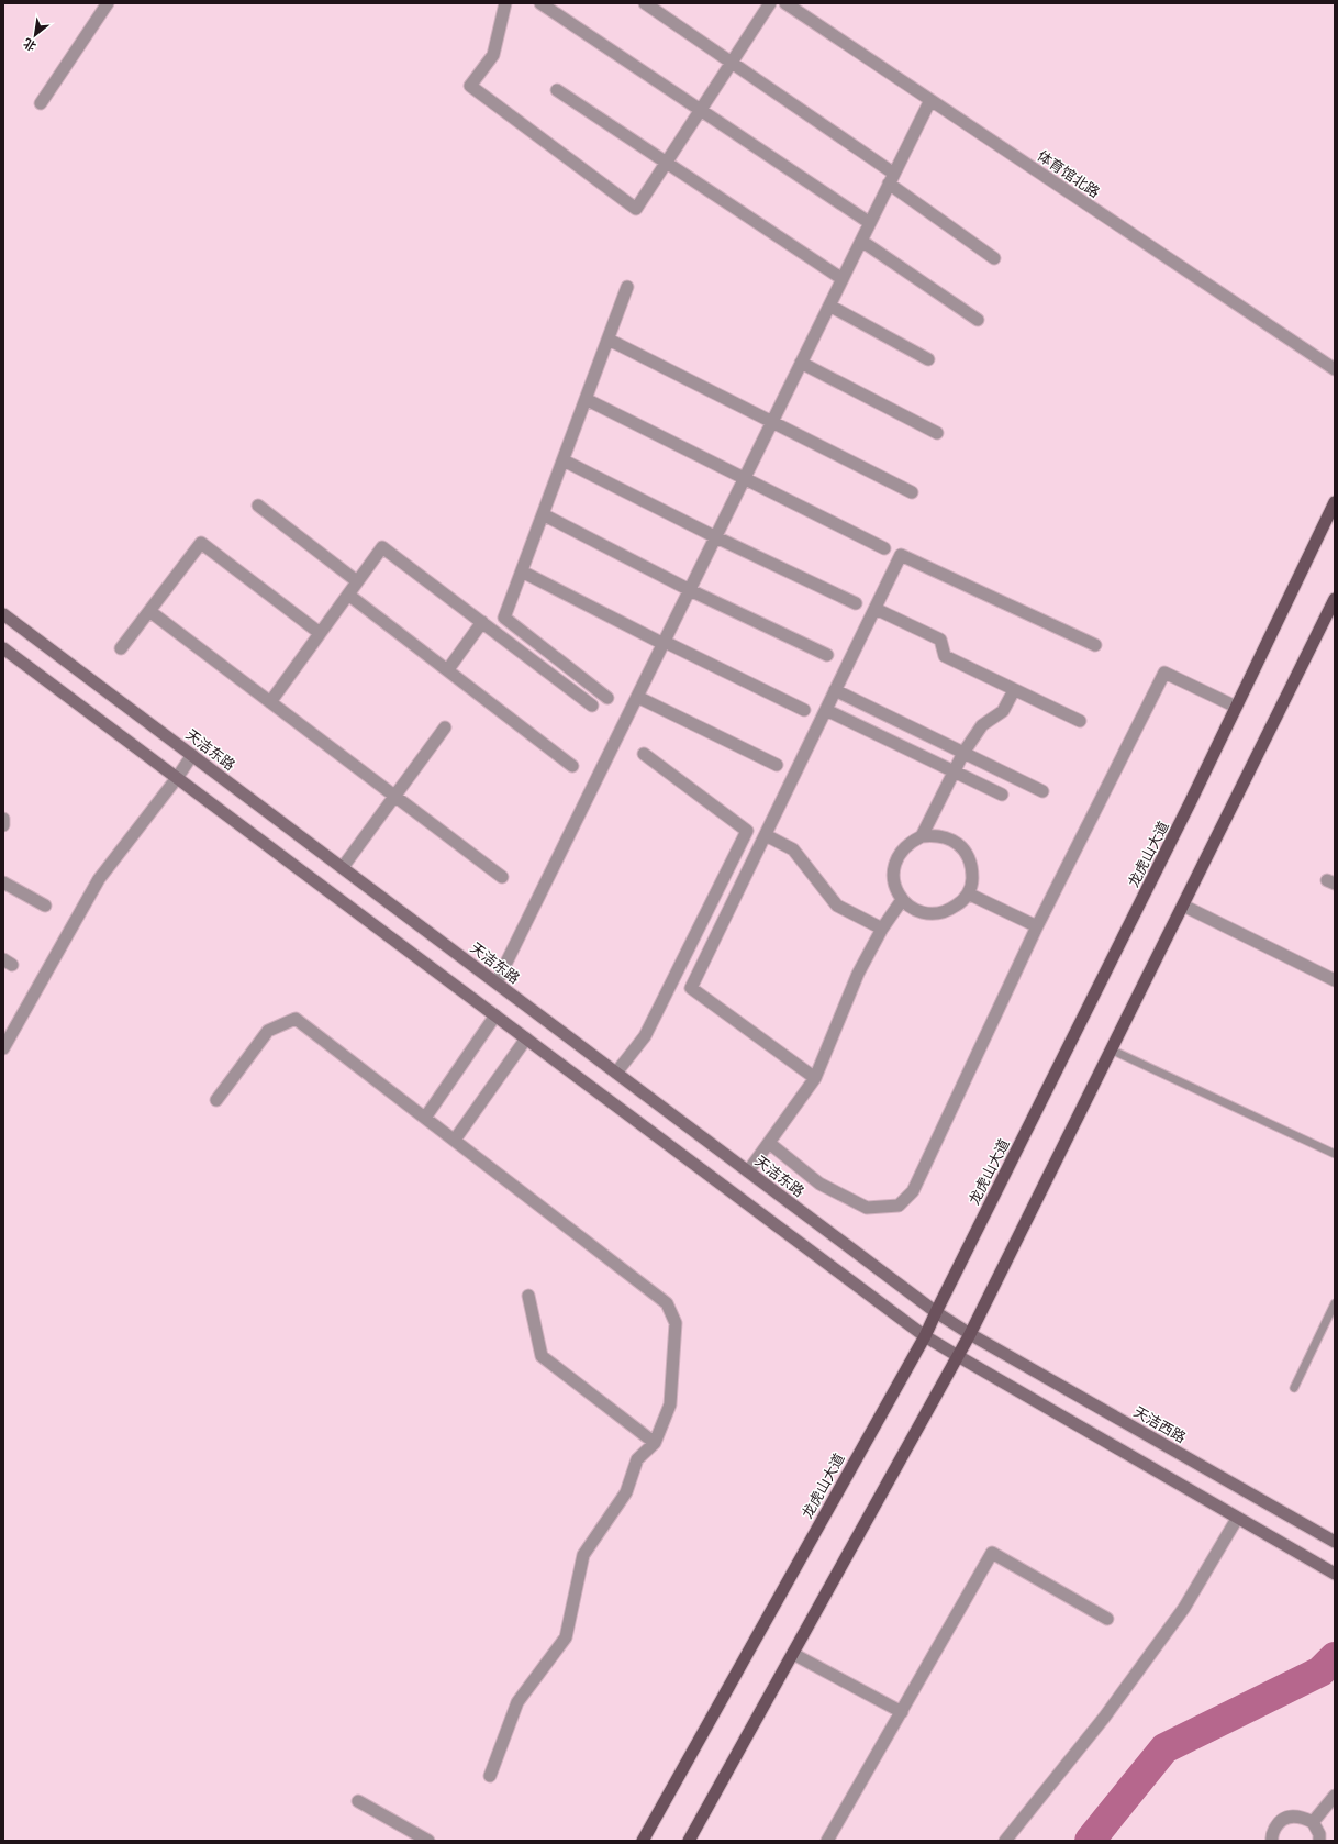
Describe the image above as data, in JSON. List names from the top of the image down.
{
  "streets": {
    "main road": ["天洁东路", "龙虎山大道", "天洁西路"],
    "street": ["体育馆北路"]
  },
  "crossings": [
    ["天洁东路", "龙虎山大道"],
    ["天洁东路", "天洁西路"]
  ],
  "north": "bottom left"
}
